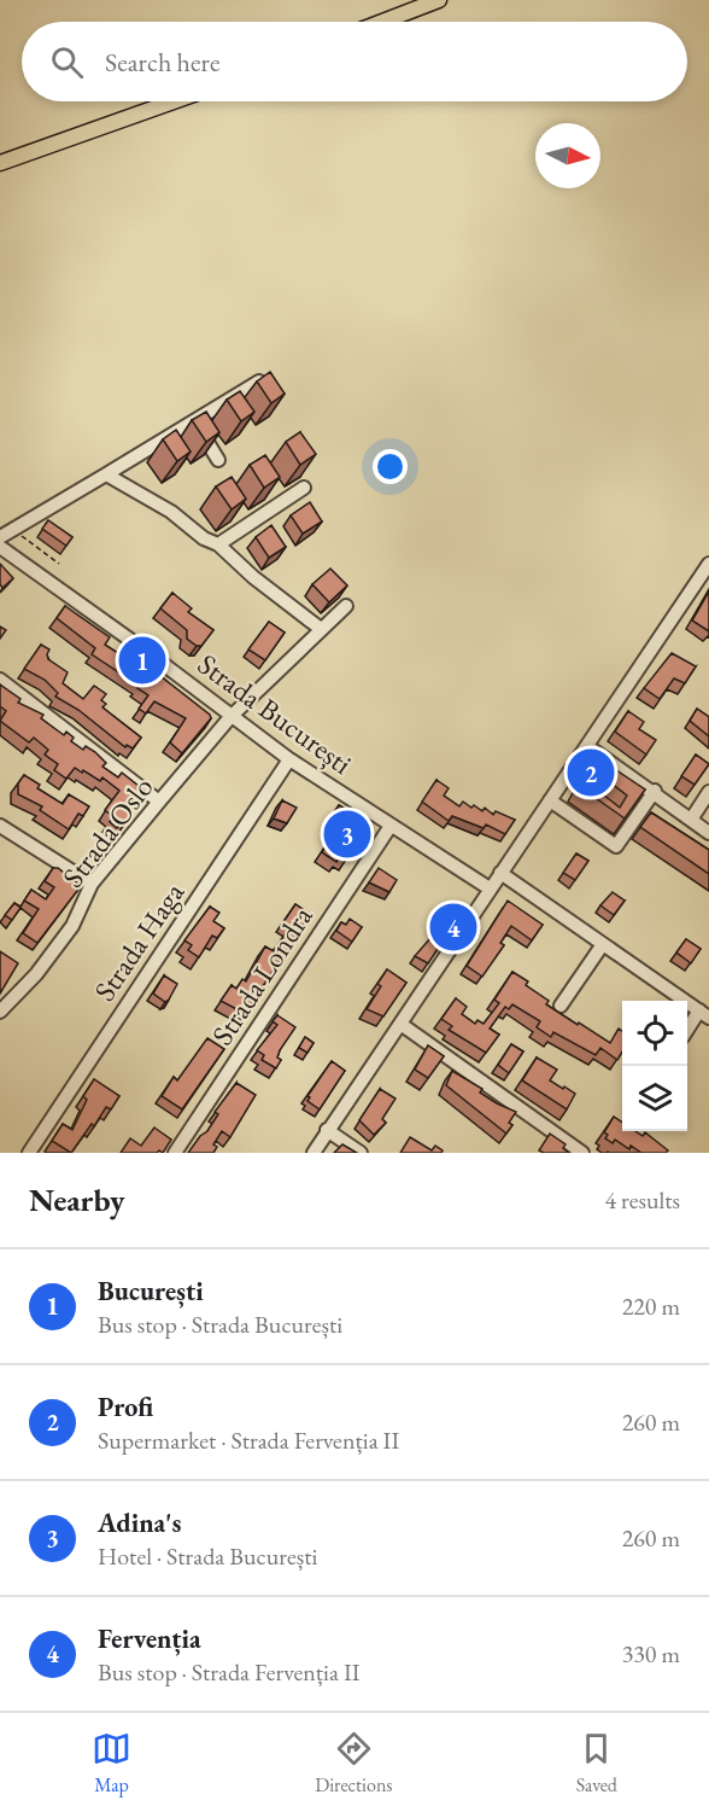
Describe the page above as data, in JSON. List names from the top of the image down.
{
  "streets": {
    "street": [
      "Strada București",
      "Strada Oslo",
      "Strada Haga",
      "Strada Londra"
    ]
  },
  "crossings": [
    ["Strada București", "Strada Oslo"],
    ["Strada București", "Strada Haga"],
    ["Strada București", "Strada Londra"]
  ],
  "north": "right",
  "page": {
    "search": "Search here",
    "pins": [
      "1",
      "2",
      "3",
      "4"
    ],
    "heading": ["Nearby", "4 results"],
    "list": [
      {
        "mark": "1",
        "name": "București",
        "note": "Bus stop · Strada București",
        "value": "220 m"
      },
      {
        "mark": "2",
        "name": "Profi",
        "note": "Supermarket · Strada Fervenția II",
        "value": "260 m"
      },
      {
        "mark": "3",
        "name": "Adina's",
        "note": "Hotel · Strada București",
        "value": "260 m"
      },
      {
        "mark": "4",
        "name": "Fervenția",
        "note": "Bus stop · Strada Fervenția II",
        "value": "330 m"
      }
    ],
    "nav": ["Map", "Directions", "Saved"]
  }
}
